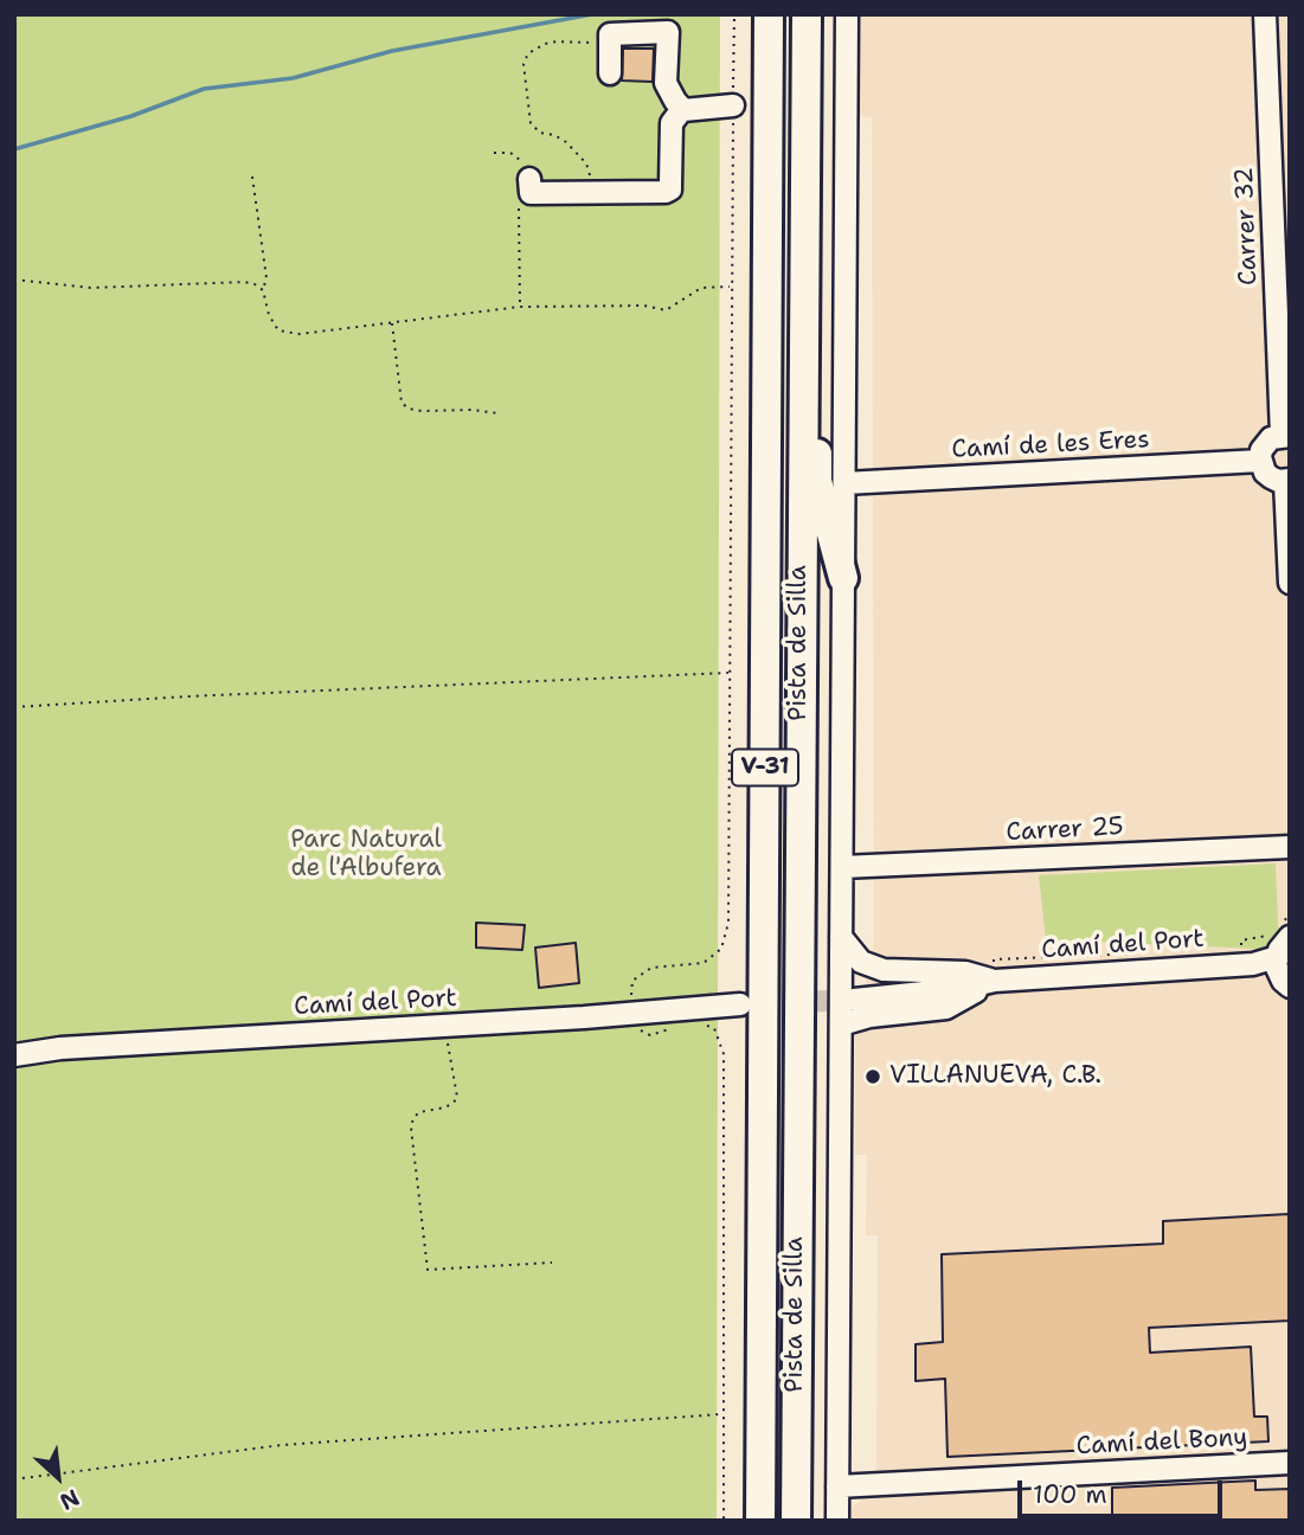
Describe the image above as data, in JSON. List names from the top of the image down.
{
  "streets": {
    "highway": ["Pista de Silla", "V-31"],
    "street": [
      "Carrer 32",
      "Camí de les Eres",
      "Carrer 25",
      "Camí del Port",
      "Camí del Bony"
    ]
  },
  "parks": ["Parc Natural de l'Albufera"],
  "places": ["VILLANUEVA, C.B."],
  "scale_bar": "100 m",
  "north": "bottom right"
}
